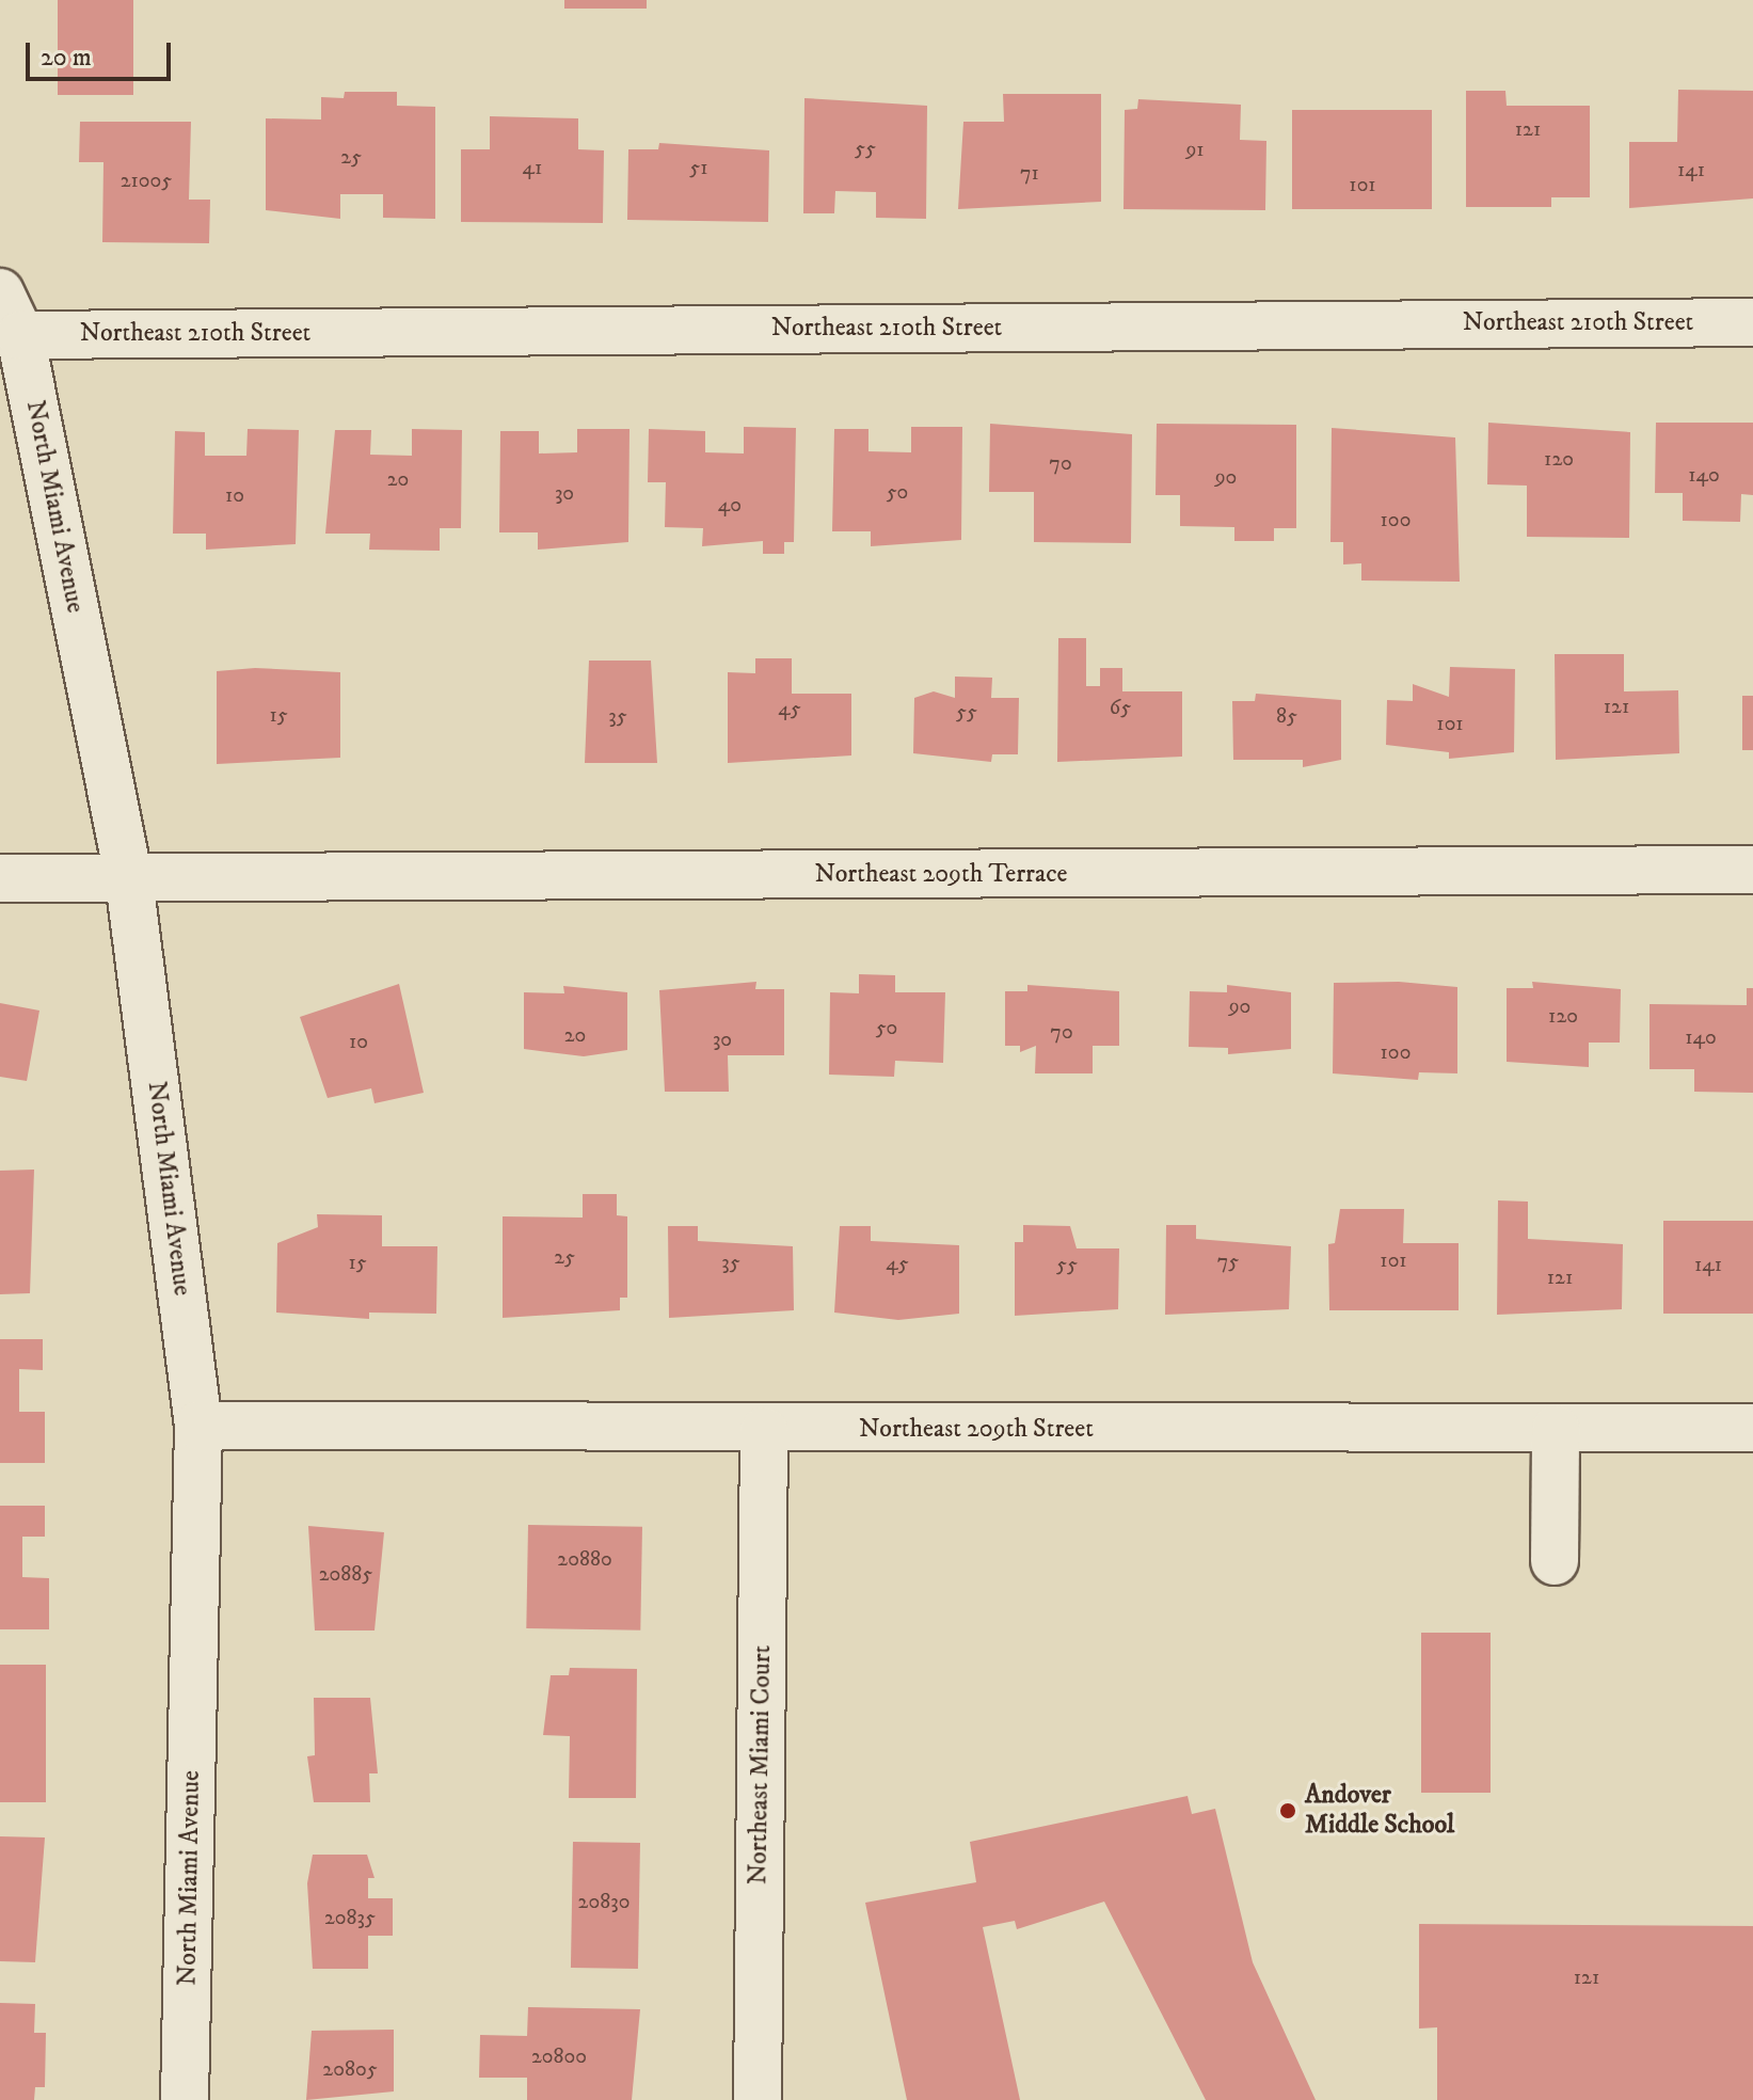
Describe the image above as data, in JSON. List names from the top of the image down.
{
  "streets": {
    "street": [
      "Northeast 210th Street",
      "North Miami Avenue",
      "Northeast 209th Terrace",
      "Northeast 209th Street",
      "Northeast Miami Court"
    ]
  },
  "crossings": [
    ["Northeast 210th Street", "North Miami Avenue"],
    ["North Miami Avenue", "Northeast 209th Terrace"],
    ["North Miami Avenue", "Northeast 209th Street"],
    ["Northeast 209th Street", "Northeast Miami Court"]
  ],
  "places": ["Andover Middle School"],
  "house_numbers": [
    "121",
    "55",
    "91",
    "25",
    "41",
    "51",
    "141",
    "71",
    "21005",
    "101",
    "120",
    "70",
    "140",
    "90",
    "20",
    "50",
    "30",
    "10",
    "40",
    "100",
    "121",
    "65",
    "45",
    "55",
    "15",
    "35",
    "85",
    "101",
    "90",
    "120",
    "50",
    "70",
    "20",
    "140",
    "30",
    "10",
    "100",
    "25",
    "101",
    "75",
    "15",
    "35",
    "45",
    "55",
    "141",
    "121",
    "20880",
    "20885",
    "20830",
    "20835",
    "121",
    "20800",
    "20805"
  ],
  "scale_bar": "20 m"
}
